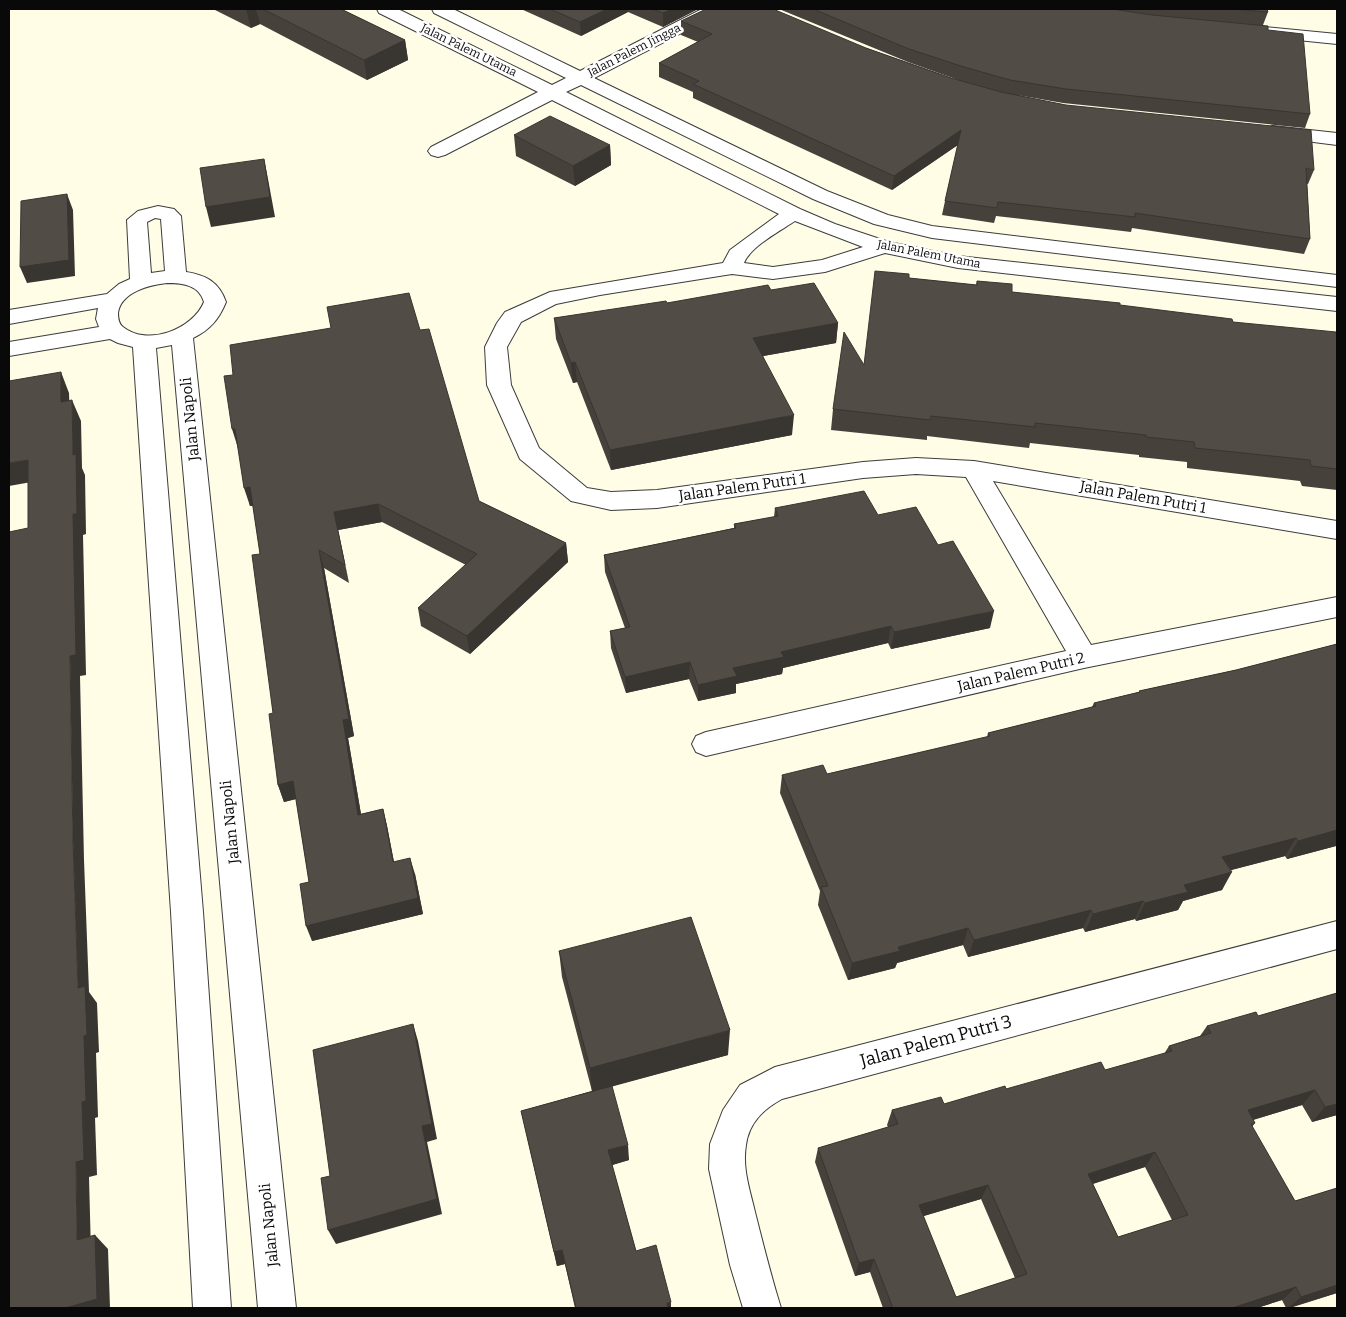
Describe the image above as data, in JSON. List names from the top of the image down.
{
  "streets": {
    "street": [
      "Jalan Palem Utama",
      "Jalan Palem Jingga",
      "Jalan Napoli",
      "Jalan Palem Putri 1",
      "Jalan Palem Putri 2",
      "Jalan Palem Putri 3"
    ]
  },
  "crossings": [
    ["Jalan Palem Utama", "Jalan Palem Jingga"],
    ["Jalan Palem Utama", "Jalan Palem Putri 1"]
  ]
}
